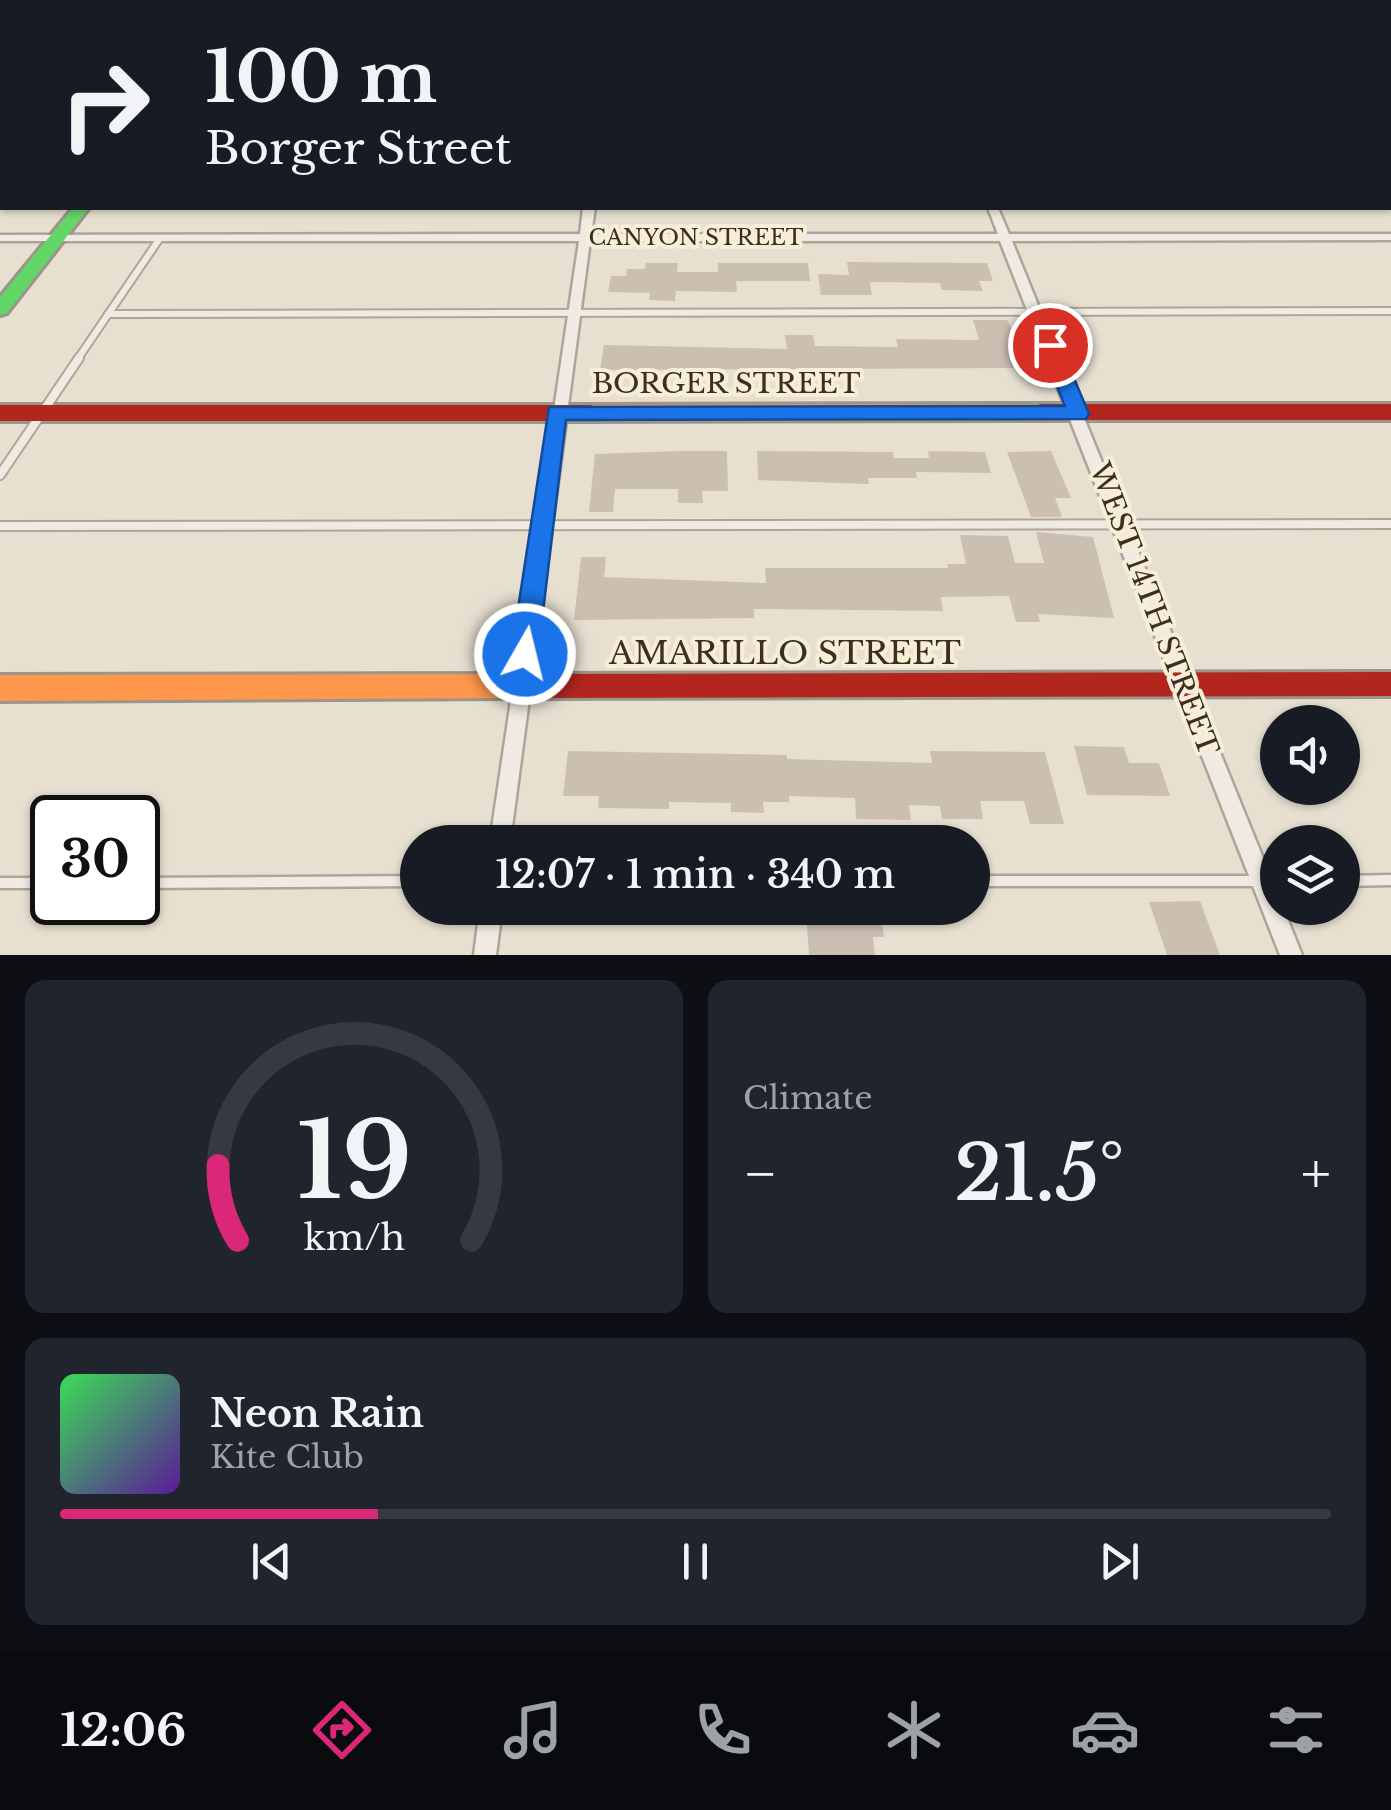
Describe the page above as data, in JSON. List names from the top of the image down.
{
  "streets": {
    "street": [
      "CANYON STREET",
      "BORGER STREET",
      "WEST 14TH STREET",
      "AMARILLO STREET"
    ]
  },
  "crossings": [
    ["CANYON STREET", "WEST 14TH STREET"],
    ["BORGER STREET", "WEST 14TH STREET"],
    ["WEST 14TH STREET", "AMARILLO STREET"]
  ],
  "page": {
    "turn": ["100 m", "Borger Street"],
    "limit": "30",
    "trip": "12:07 · 1 min · 340 m",
    "tile": "Climate",
    "heat": ["−", "21.5°", "+"],
    "song": ["Neon Rain", "Kite Club"],
    "tabs": "12:06",
    "gauge": ["19", "km/h"]
  }
}
